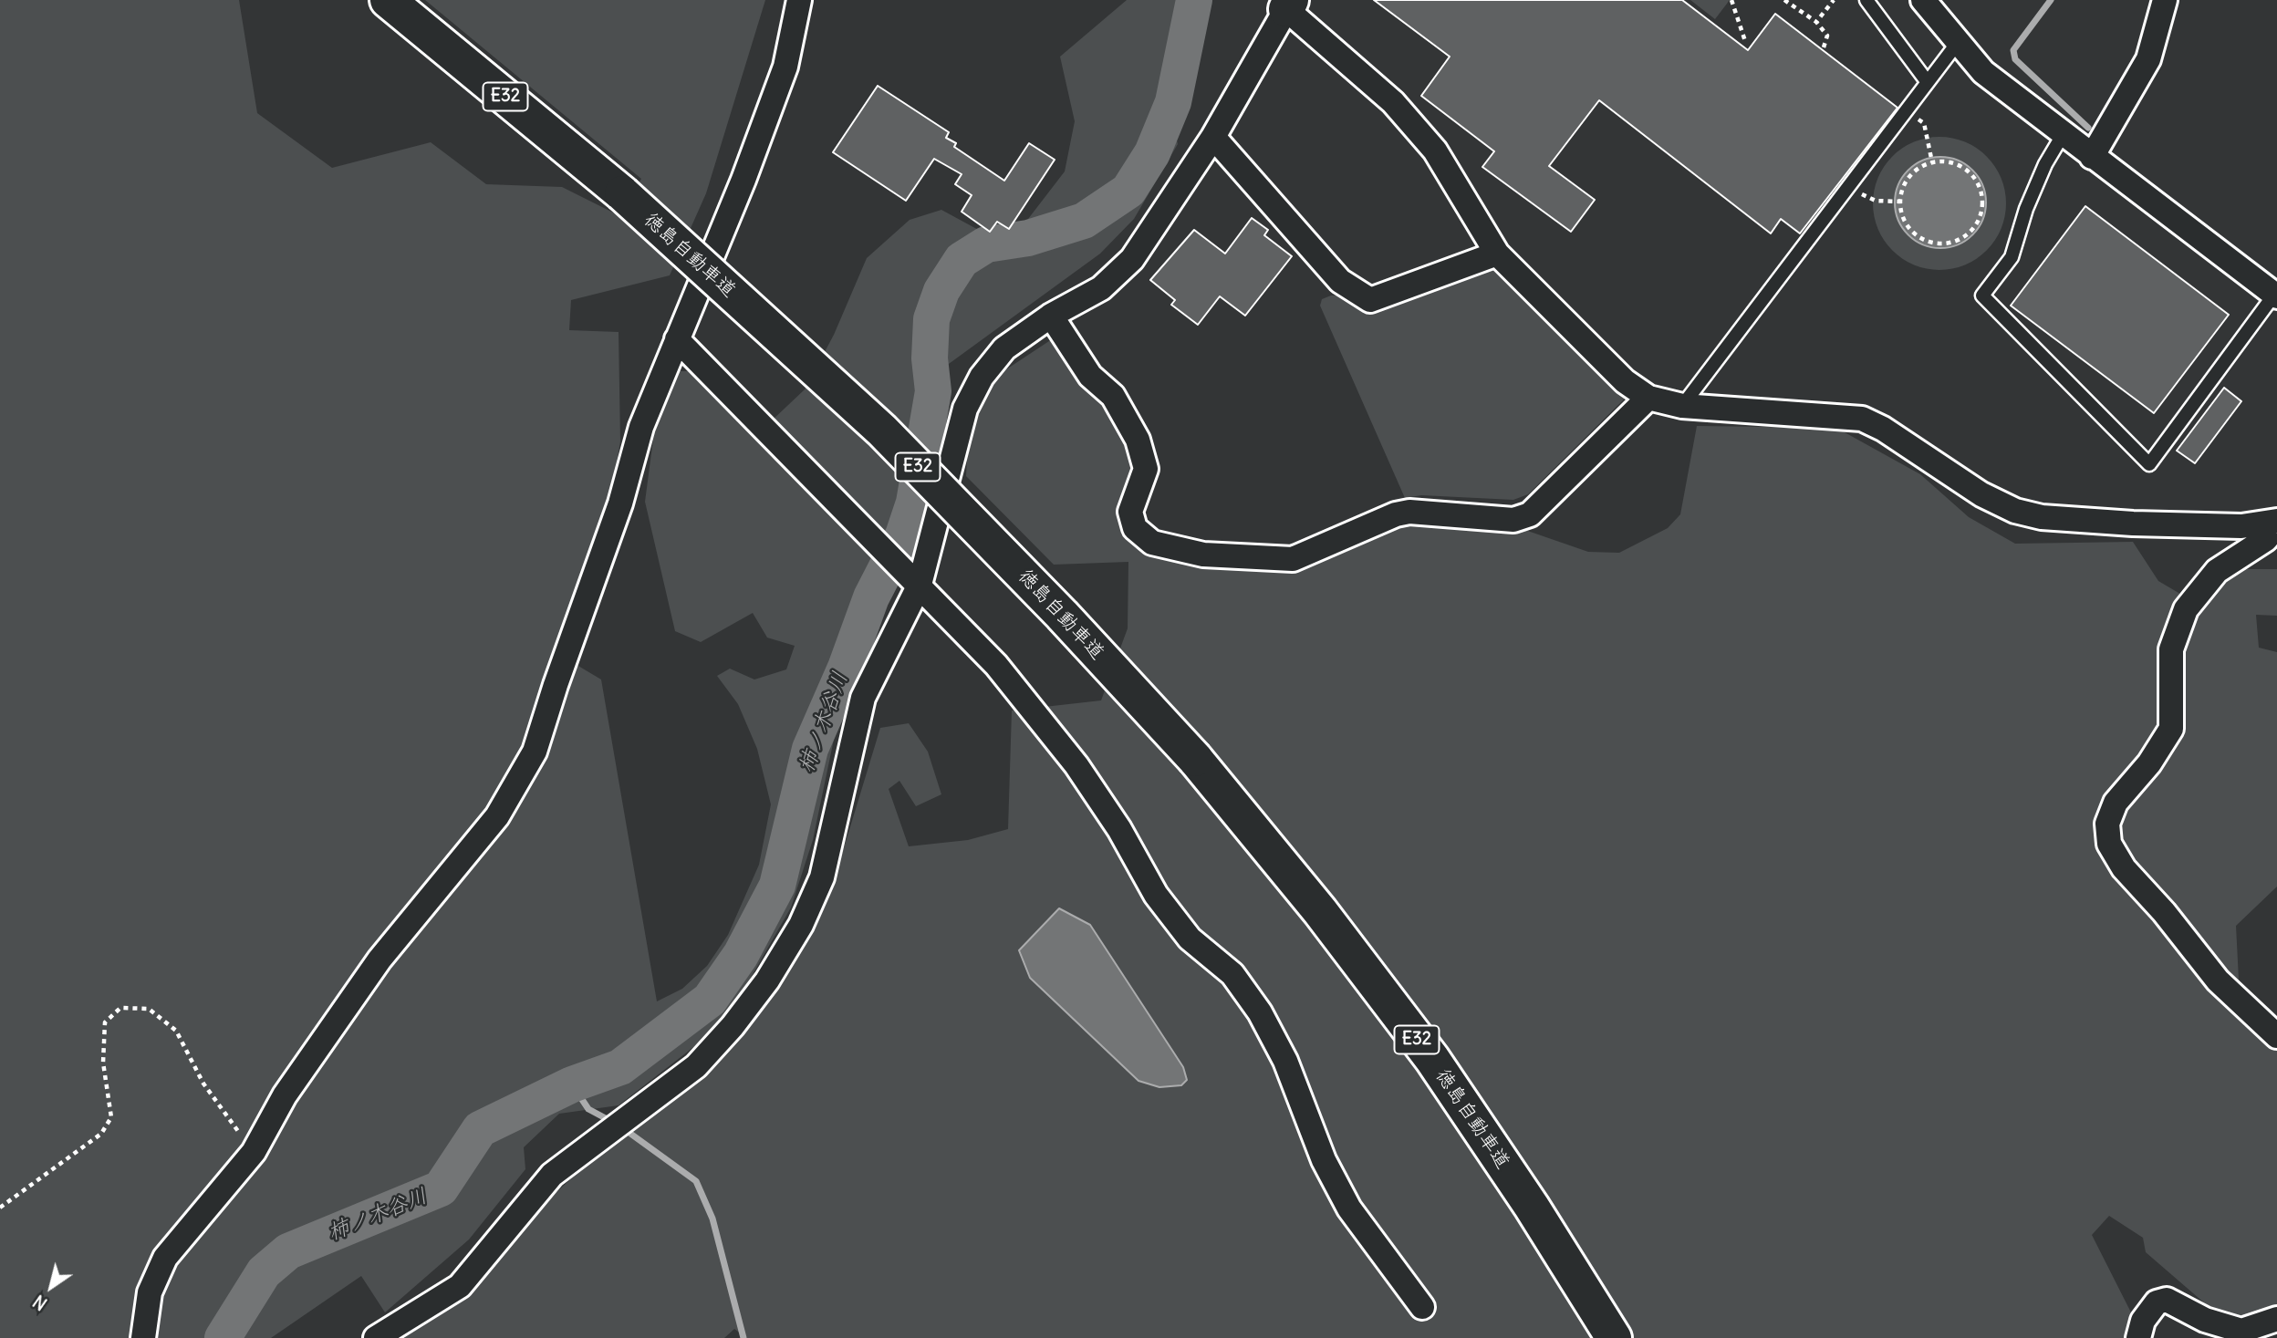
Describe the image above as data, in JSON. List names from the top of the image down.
{
  "streets": {
    "highway": ["E32", "徳島自動車道"]
  },
  "water": ["柿ノ木谷川"],
  "north": "bottom left"
}
